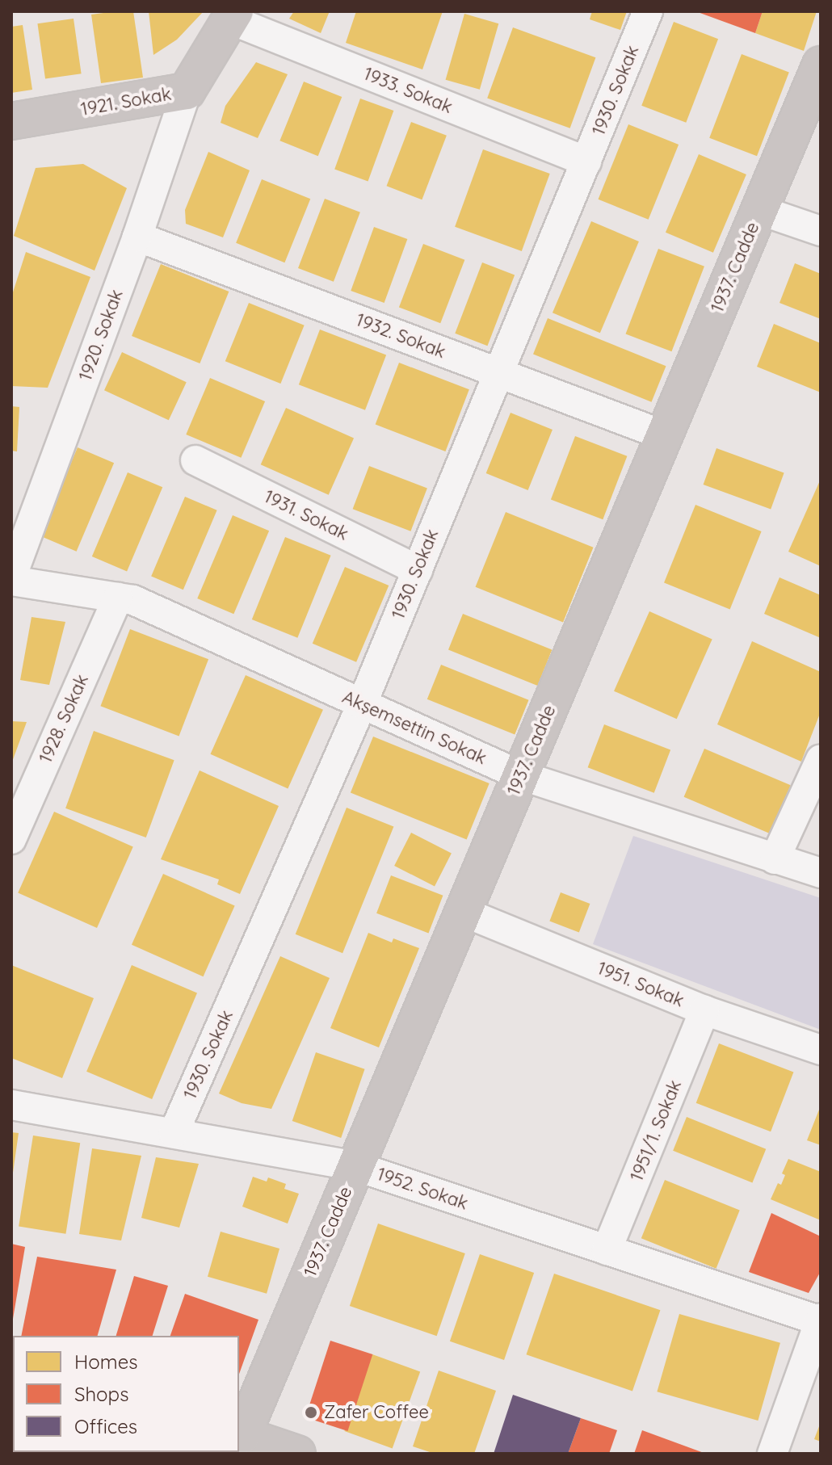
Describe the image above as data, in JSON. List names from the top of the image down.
{
  "streets": {
    "street": [
      "1933. Sokak",
      "1930. Sokak",
      "1921. Sokak",
      "1937. Cadde",
      "1920. Sokak",
      "1932. Sokak",
      "1931. Sokak",
      "1928. Sokak",
      "Akşemsettin Sokak",
      "1951. Sokak",
      "1951/1. Sokak",
      "1952. Sokak"
    ]
  },
  "crossings": [
    ["1933. Sokak", "1930. Sokak"],
    ["1933. Sokak", "1921. Sokak"],
    ["1930. Sokak", "1932. Sokak"],
    ["1930. Sokak", "1931. Sokak"],
    ["1930. Sokak", "Akşemsettin Sokak"],
    ["1930. Sokak", "1952. Sokak"],
    ["1921. Sokak", "1920. Sokak"],
    ["1937. Cadde", "1932. Sokak"],
    ["1937. Cadde", "Akşemsettin Sokak"],
    ["1937. Cadde", "1951. Sokak"],
    ["1937. Cadde", "1952. Sokak"],
    ["1920. Sokak", "1932. Sokak"],
    ["1920. Sokak", "Akşemsettin Sokak"],
    ["1928. Sokak", "Akşemsettin Sokak"],
    ["1951. Sokak", "1951/1. Sokak"],
    ["1951/1. Sokak", "1952. Sokak"]
  ],
  "places": ["Zafer Coffee"],
  "legend": ["Homes", "Shops", "Offices"]
}
